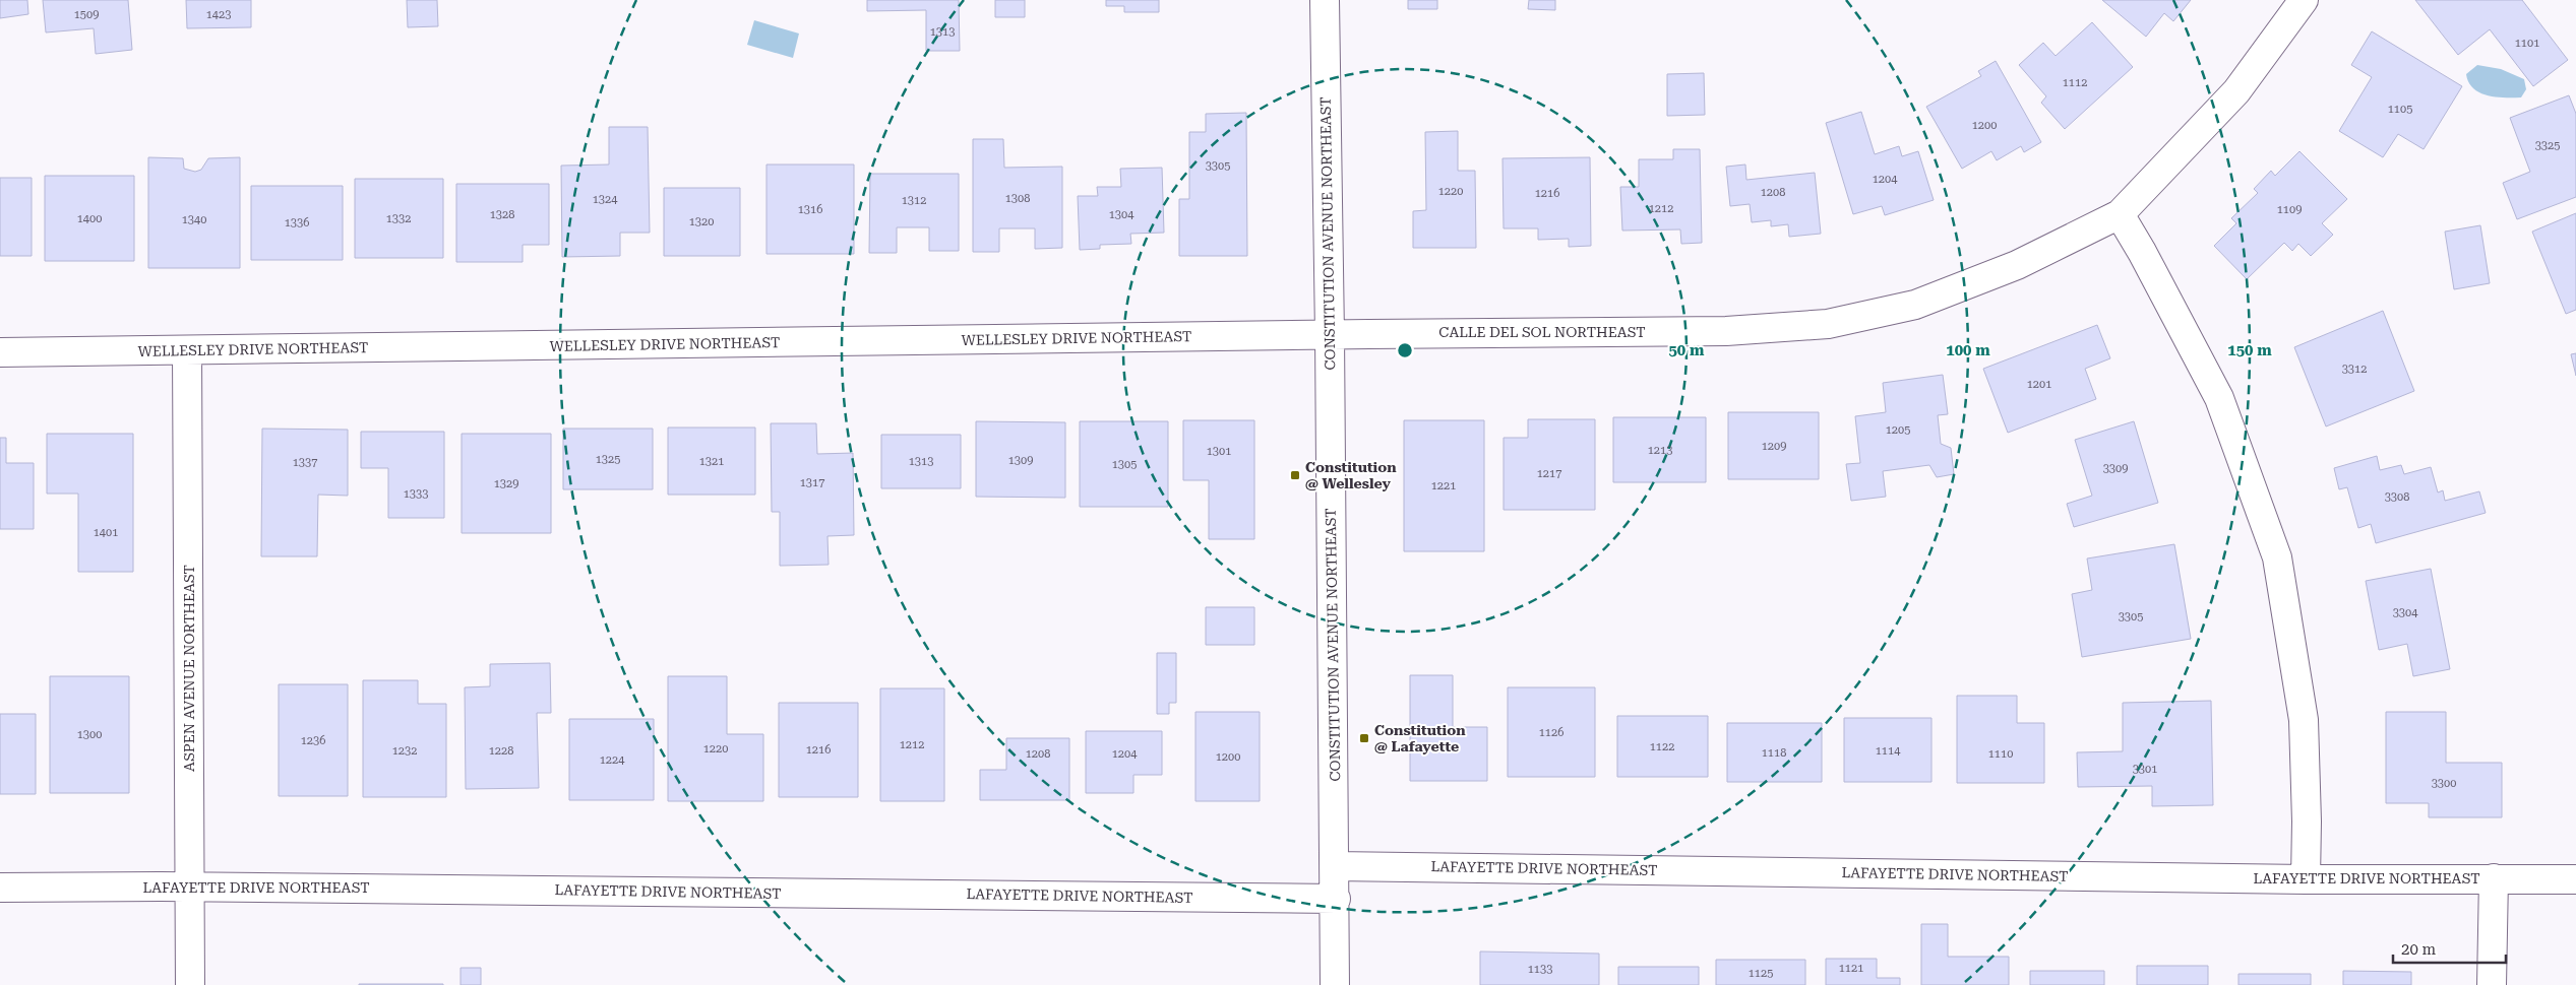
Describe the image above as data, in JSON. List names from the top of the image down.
{
  "streets": {
    "street": [
      "CONSTITUTION AVENUE NORTHEAST",
      "CALLE DEL SOL NORTHEAST",
      "WELLESLEY DRIVE NORTHEAST",
      "ASPEN AVENUE NORTHEAST",
      "LAFAYETTE DRIVE NORTHEAST"
    ]
  },
  "crossings": [
    ["CONSTITUTION AVENUE NORTHEAST", "CALLE DEL SOL NORTHEAST"],
    ["CONSTITUTION AVENUE NORTHEAST", "WELLESLEY DRIVE NORTHEAST"],
    ["CONSTITUTION AVENUE NORTHEAST", "LAFAYETTE DRIVE NORTHEAST"],
    ["CALLE DEL SOL NORTHEAST", "WELLESLEY DRIVE NORTHEAST"],
    ["WELLESLEY DRIVE NORTHEAST", "ASPEN AVENUE NORTHEAST"],
    ["ASPEN AVENUE NORTHEAST", "LAFAYETTE DRIVE NORTHEAST"]
  ],
  "places": {
    "transit": ["Constitution @ Wellesley", "Constitution @ Lafayette"]
  },
  "house_numbers": [
    "1509",
    "1423",
    "1313",
    "1101",
    "1112",
    "1105",
    "1200",
    "3325",
    "3305",
    "1204",
    "1220",
    "1208",
    "1216",
    "1308",
    "1324",
    "1312",
    "1212",
    "1316",
    "1109",
    "1328",
    "1304",
    "1400",
    "1332",
    "1340",
    "1320",
    "1336",
    "3312",
    "1201",
    "1205",
    "1209",
    "1213",
    "1301",
    "1325",
    "1309",
    "1321",
    "1313",
    "1337",
    "1305",
    "3309",
    "1217",
    "1317",
    "1329",
    "1221",
    "1333",
    "3308",
    "1401",
    "3304",
    "3305",
    "1126",
    "1300",
    "1236",
    "1212",
    "1122",
    "1220",
    "1216",
    "1232",
    "1228",
    "1114",
    "1118",
    "1208",
    "1204",
    "1110",
    "1200",
    "1224",
    "3301",
    "3300",
    "1121",
    "1133",
    "1125"
  ],
  "scale_bar": "20 m",
  "rings": ["50 m", "100 m", "150 m"]
}
